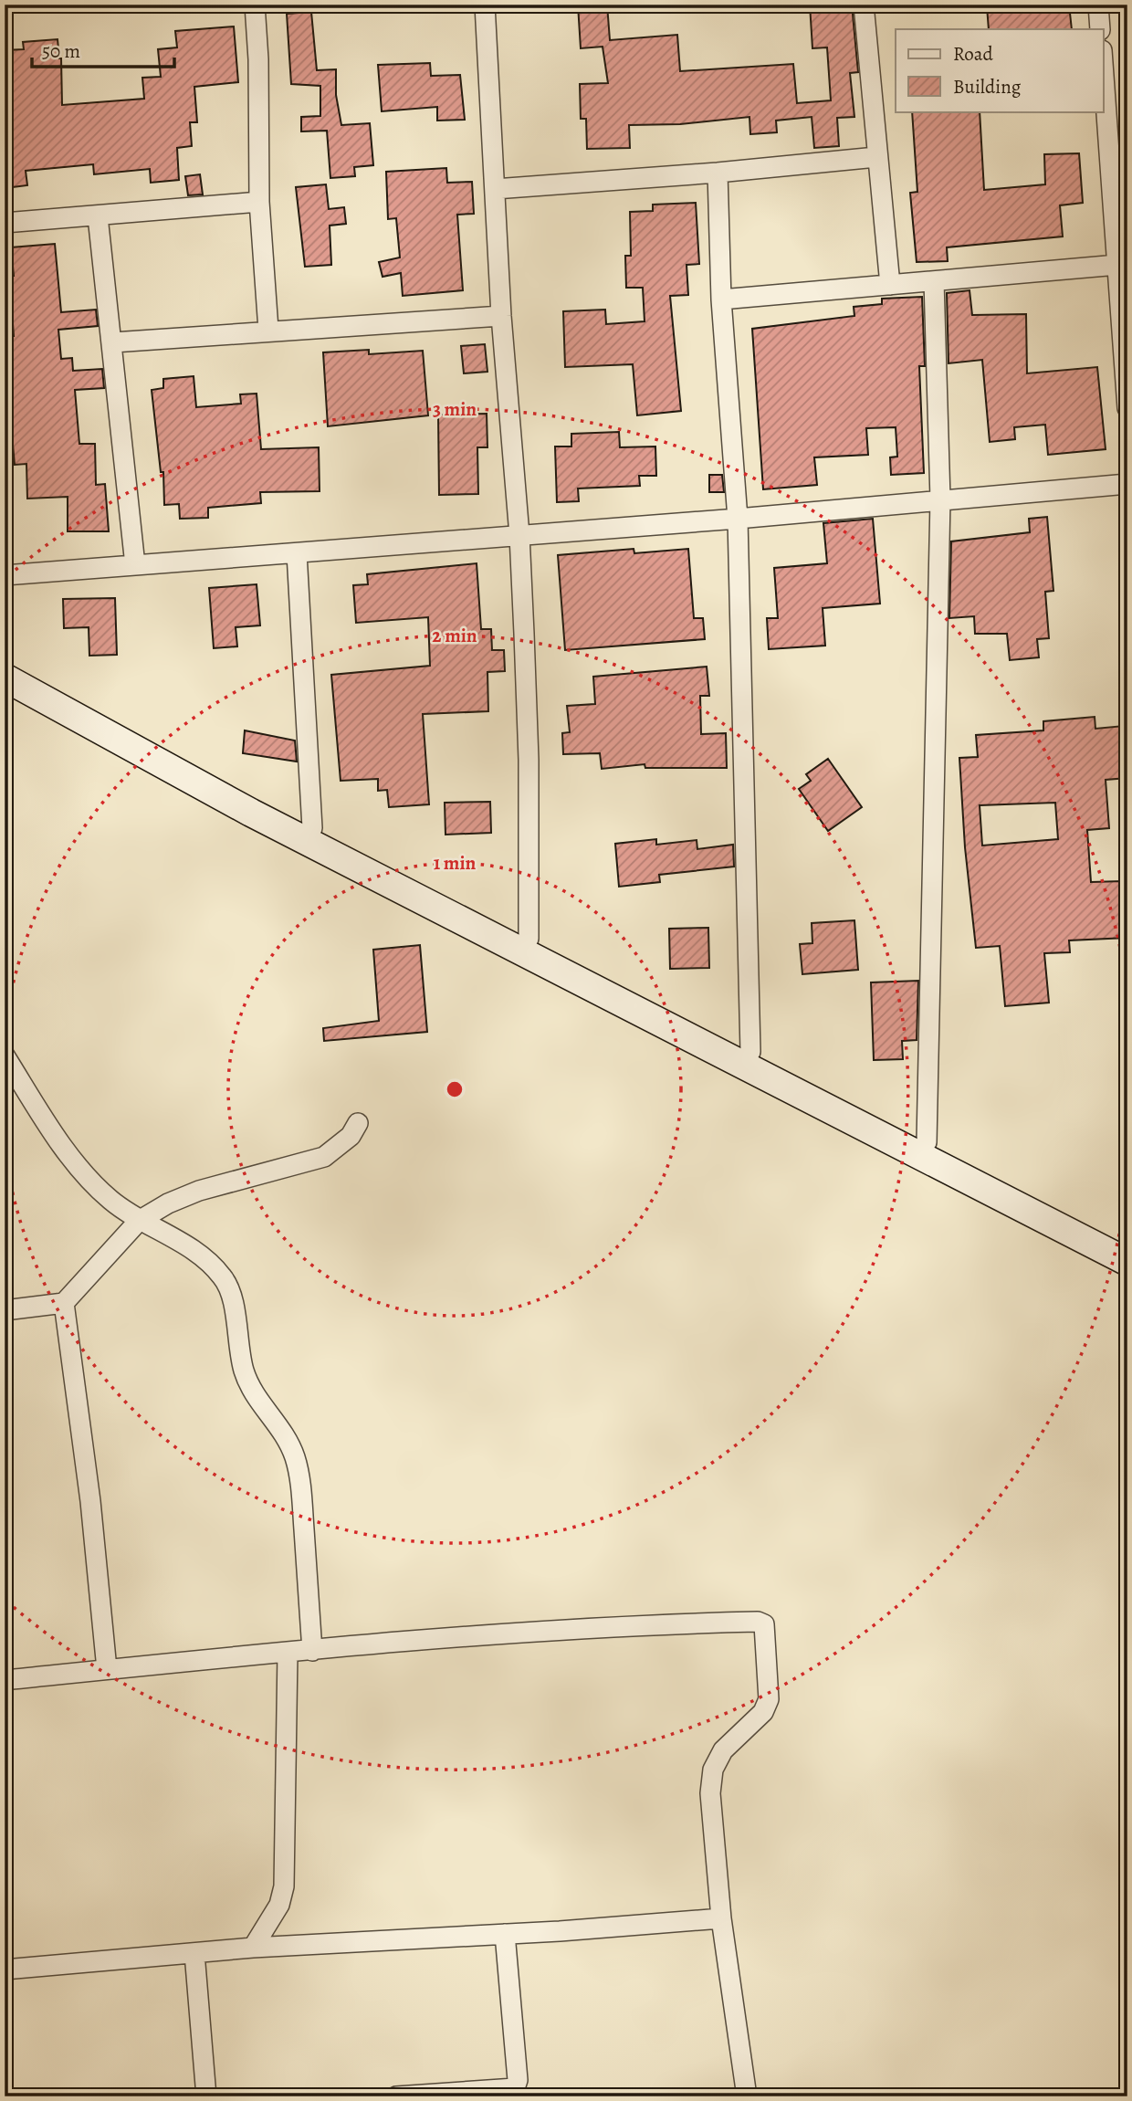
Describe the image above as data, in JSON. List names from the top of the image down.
{
  "legend": ["Road", "Building"],
  "scale_bar": "50 m",
  "rings": ["3 min", "2 min", "1 min"]
}
